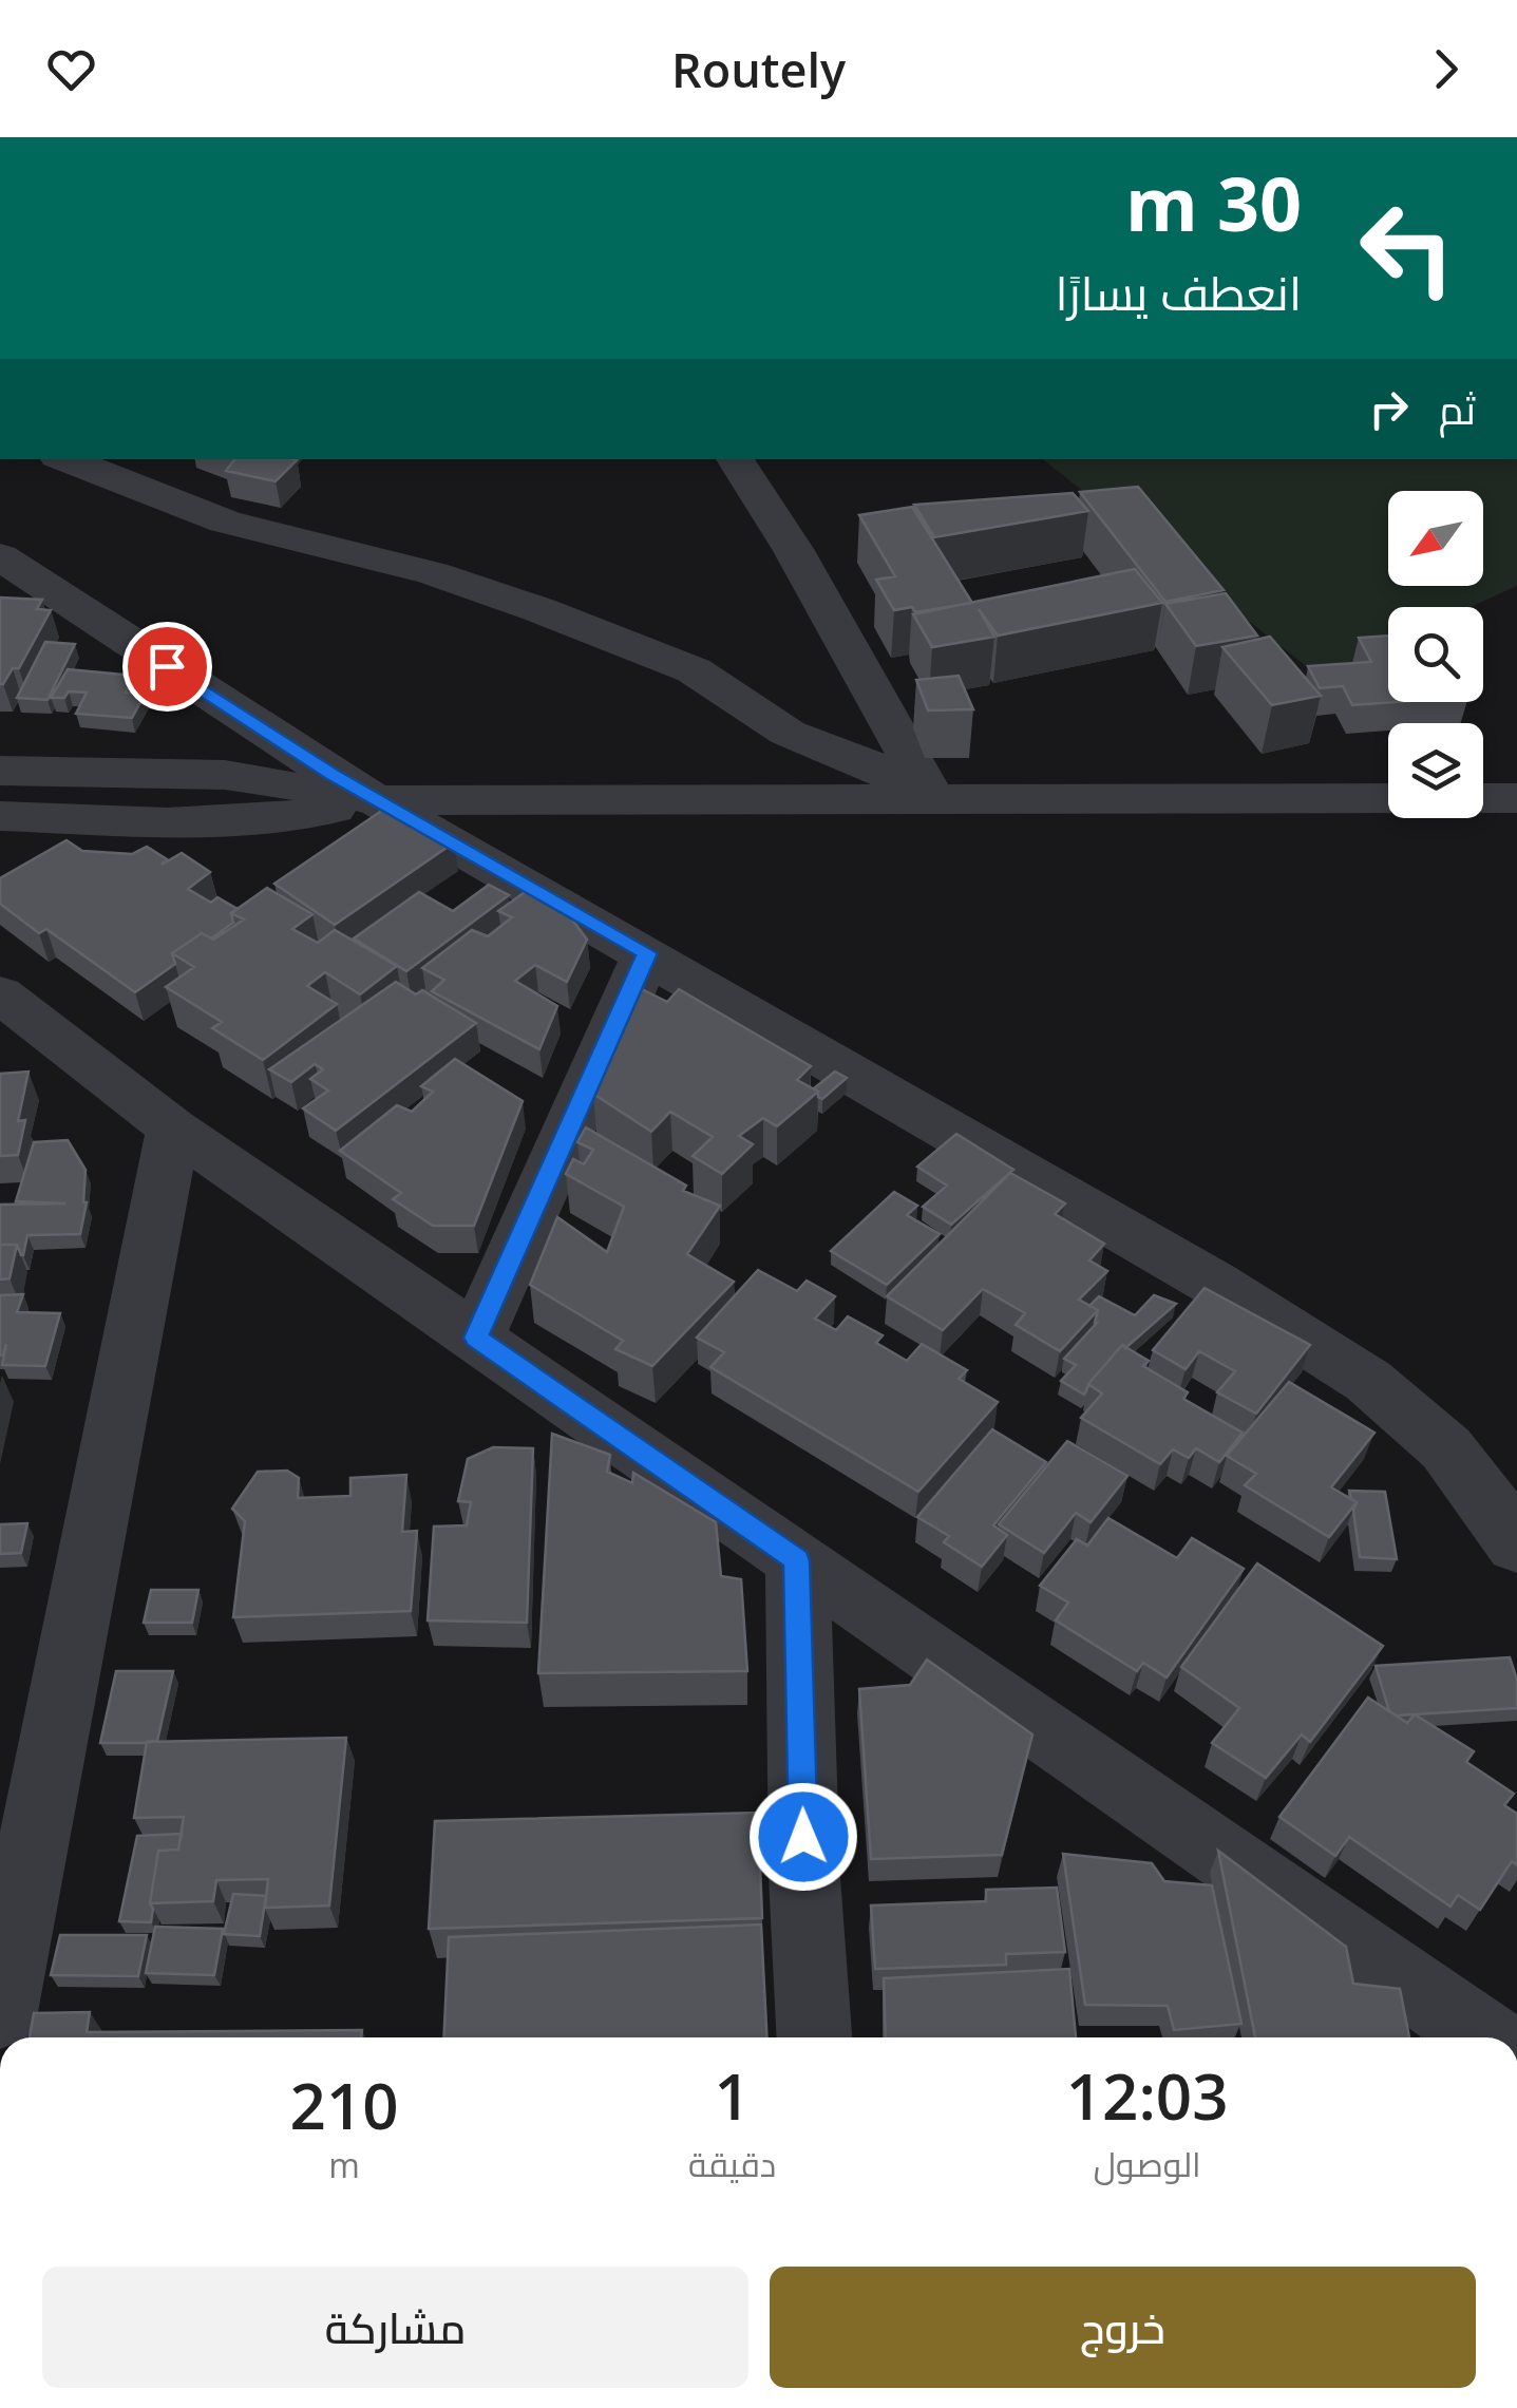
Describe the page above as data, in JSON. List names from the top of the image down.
{
  "north": "bottom left",
  "page": {
    "header": "Routely",
    "turn": ["30 m", "انعطف يسارًا"],
    "then": "ثم",
    "eta": [
      "12:03",
      "الوصول",
      "1",
      "دقيقة",
      "210",
      "m"
    ],
    "buttons": ["خروج", "مشاركة"]
  }
}
